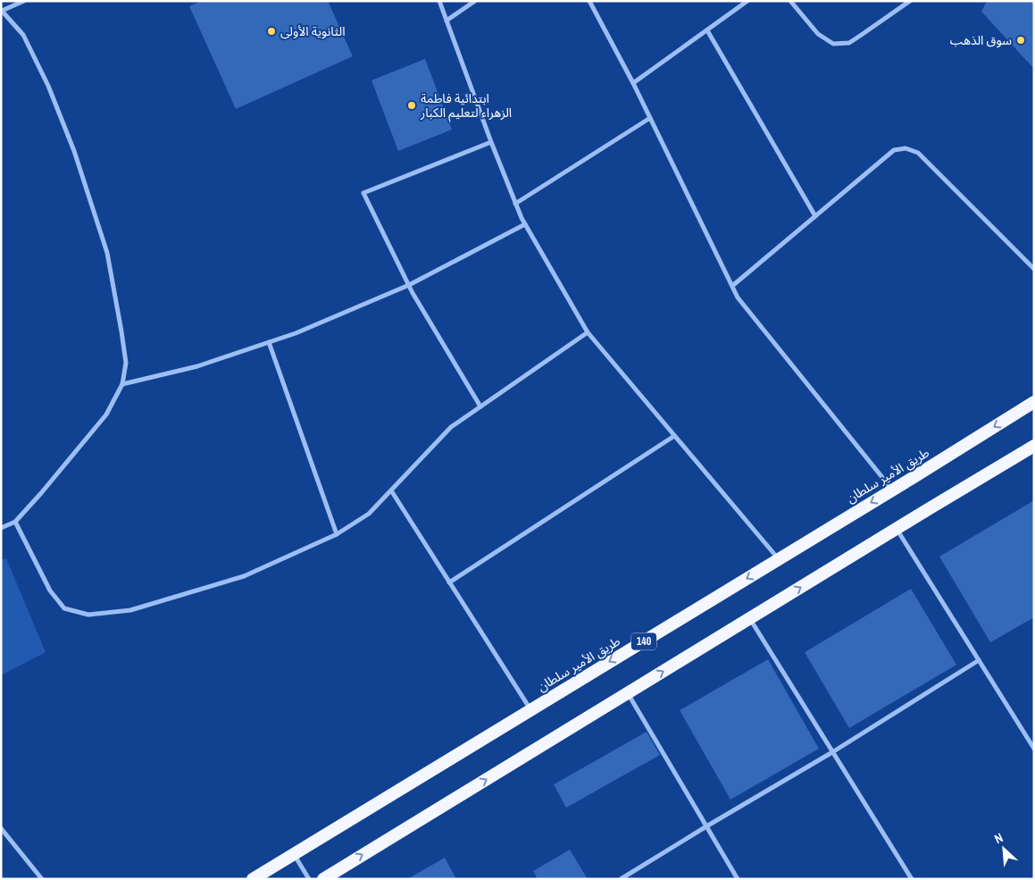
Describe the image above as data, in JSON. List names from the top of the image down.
{
  "streets": {
    "highway": ["طريق الأمير سلطان", "140"]
  },
  "places": ["الثانوية الأولى", "سوق الذهب", "ابتدائية فاطمة الزهراء لتعليم الكبار"],
  "north": "top left"
}
